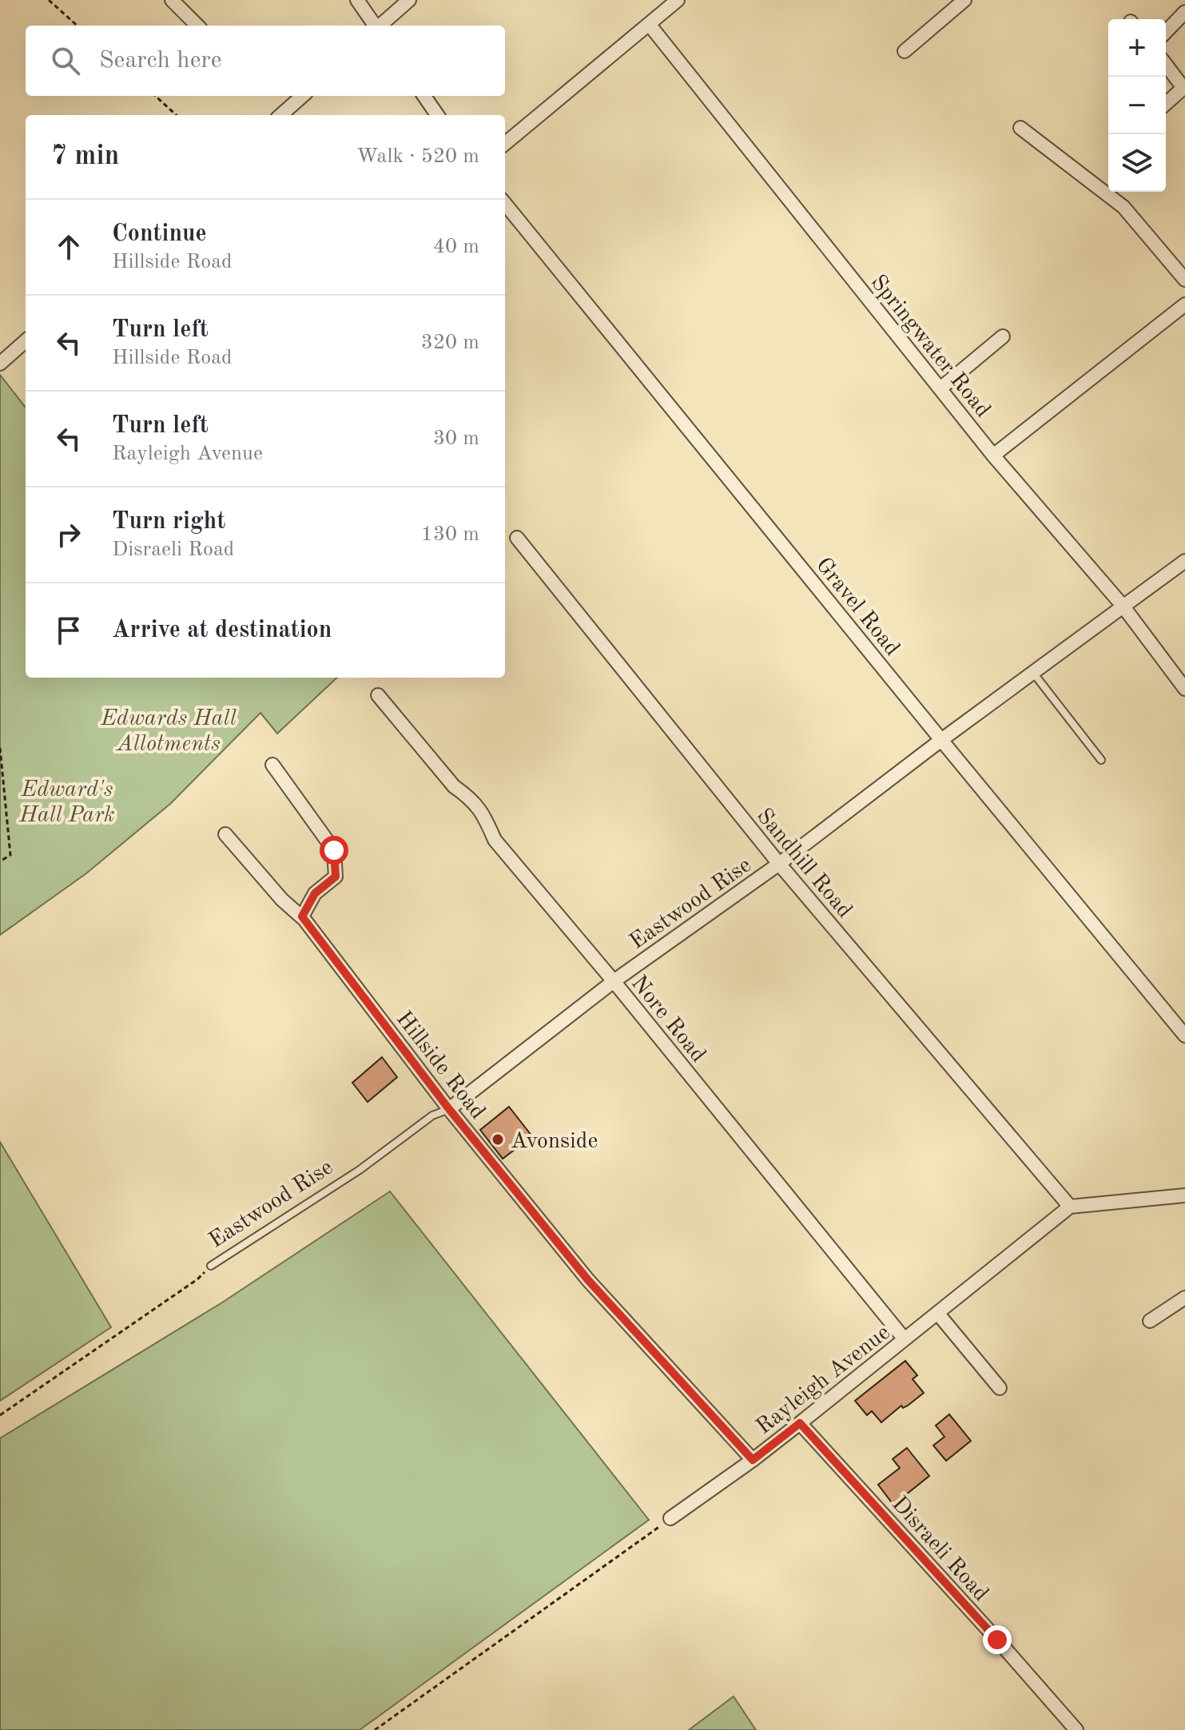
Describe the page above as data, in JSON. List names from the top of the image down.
{
  "streets": {
    "street": [
      "Springwater Road",
      "Gravel Road",
      "Sandhill Road",
      "Eastwood Rise",
      "Nore Road",
      "Hillside Road",
      "Rayleigh Avenue",
      "Disraeli Road"
    ]
  },
  "crossings": [
    ["Springwater Road", "Eastwood Rise"],
    ["Gravel Road", "Eastwood Rise"],
    ["Sandhill Road", "Eastwood Rise"],
    ["Sandhill Road", "Rayleigh Avenue"],
    ["Eastwood Rise", "Nore Road"],
    ["Eastwood Rise", "Hillside Road"],
    ["Nore Road", "Rayleigh Avenue"],
    ["Hillside Road", "Rayleigh Avenue"],
    ["Rayleigh Avenue", "Disraeli Road"]
  ],
  "parks": ["Edwards Hall Allotments", "Edward's Hall Park"],
  "places": ["Avonside"],
  "page": {
    "map_buttons": ["+", "−"],
    "search": "Search here",
    "heading": ["7 min", "Walk · 520 m"],
    "list": [
      ["Continue", "Hillside Road", "40 m"],
      ["Turn left", "Hillside Road", "320 m"],
      ["Turn left", "Rayleigh Avenue", "30 m"],
      ["Turn right", "Disraeli Road", "130 m"],
      "Arrive at destination"
    ]
  }
}
